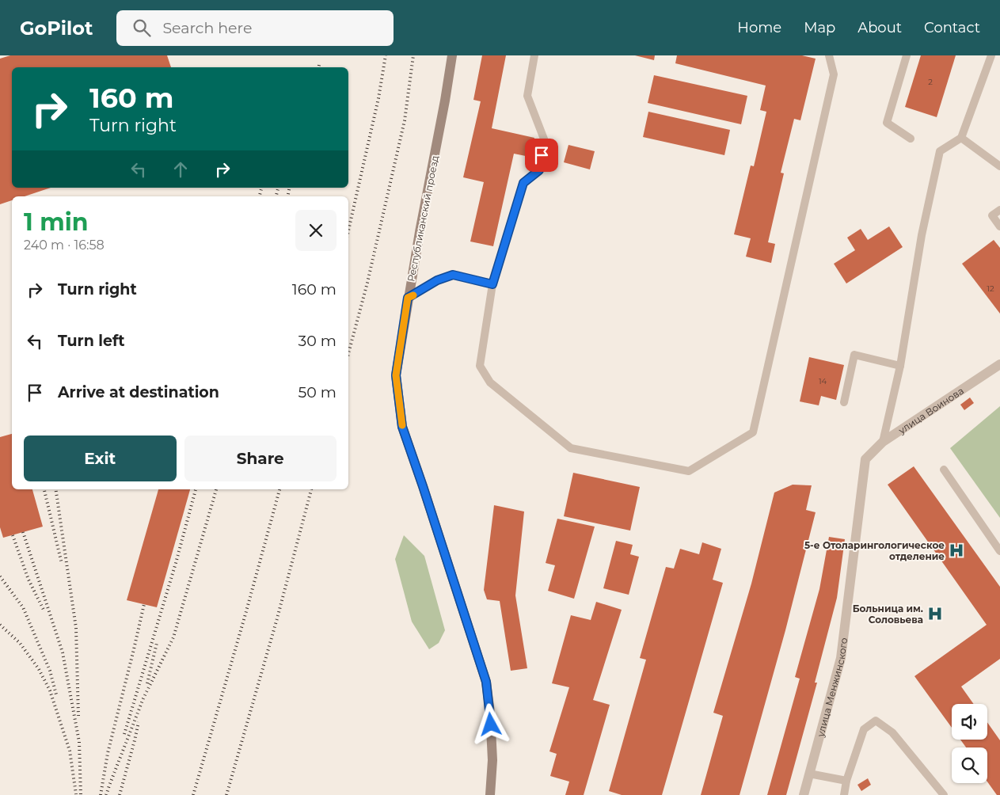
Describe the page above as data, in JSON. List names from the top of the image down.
{
  "streets": {
    "main road": ["Республиканский проезд"],
    "street": ["улица Воинова", "улица Менжинского"]
  },
  "crossings": [
    ["улица Воинова", "улица Менжинского"]
  ],
  "places": {
    "hospital": ["5-е Отоларингологическое отделение", "Больница им. Соловьева"]
  },
  "house_numbers": ["2", "12", "14"],
  "page": {
    "header": "GoPilot",
    "search": "Search here",
    "nav": [
      "Home",
      "Map",
      "About",
      "Contact"
    ],
    "turn": ["160 m", "Turn right"],
    "heading": ["1 min", "240 m · 16:58"],
    "list": [
      {
        "name": "Turn right",
        "value": "160 m"
      },
      {
        "name": "Turn left",
        "value": "30 m"
      },
      {
        "name": "Arrive at destination",
        "value": "50 m"
      }
    ],
    "buttons": ["Exit", "Share"]
  }
}
